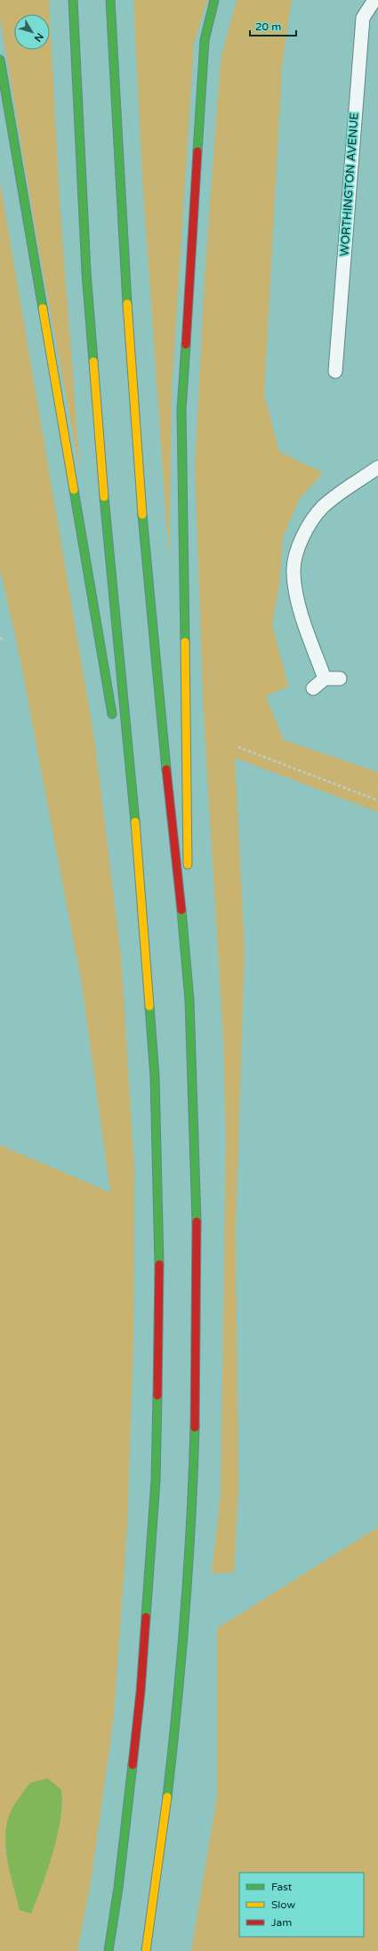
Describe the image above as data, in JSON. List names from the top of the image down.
{
  "streets": {
    "street": ["WORTHINGTON AVENUE"]
  },
  "legend": ["Fast", "Slow", "Jam"],
  "scale_bar": "20 m",
  "north": "bottom right"
}
